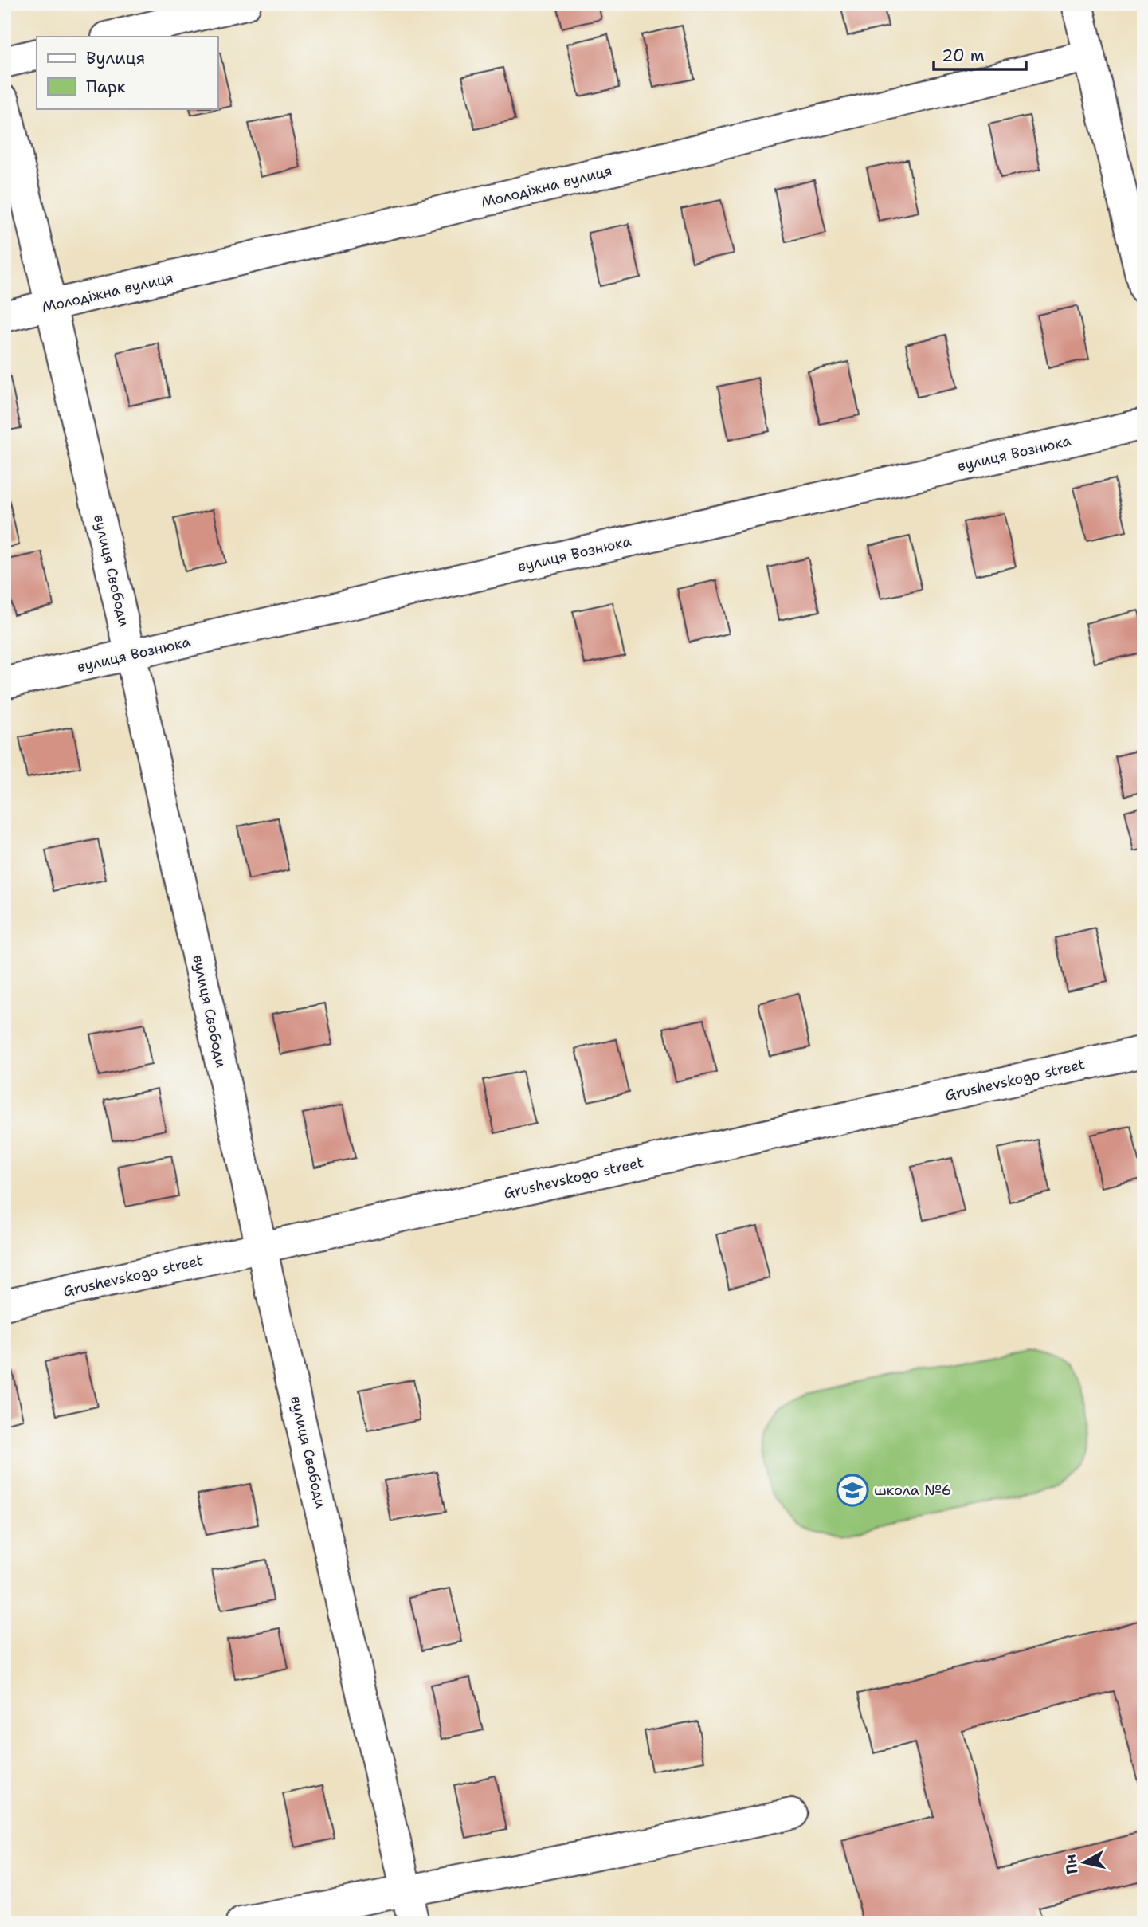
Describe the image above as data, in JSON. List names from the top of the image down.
{
  "streets": {
    "street": [
      "Молодіжна вулиця",
      "вулиця Вознюка",
      "вулиця Свободи",
      "Grushevskogo street"
    ]
  },
  "crossings": [
    ["Молодіжна вулиця", "вулиця Свободи"],
    ["вулиця Вознюка", "вулиця Свободи"],
    ["вулиця Свободи", "Grushevskogo street"]
  ],
  "places": {
    "school or university": ["школа №6"]
  },
  "legend": ["Вулиця", "Парк"],
  "scale_bar": "20 m",
  "north": "left"
}
